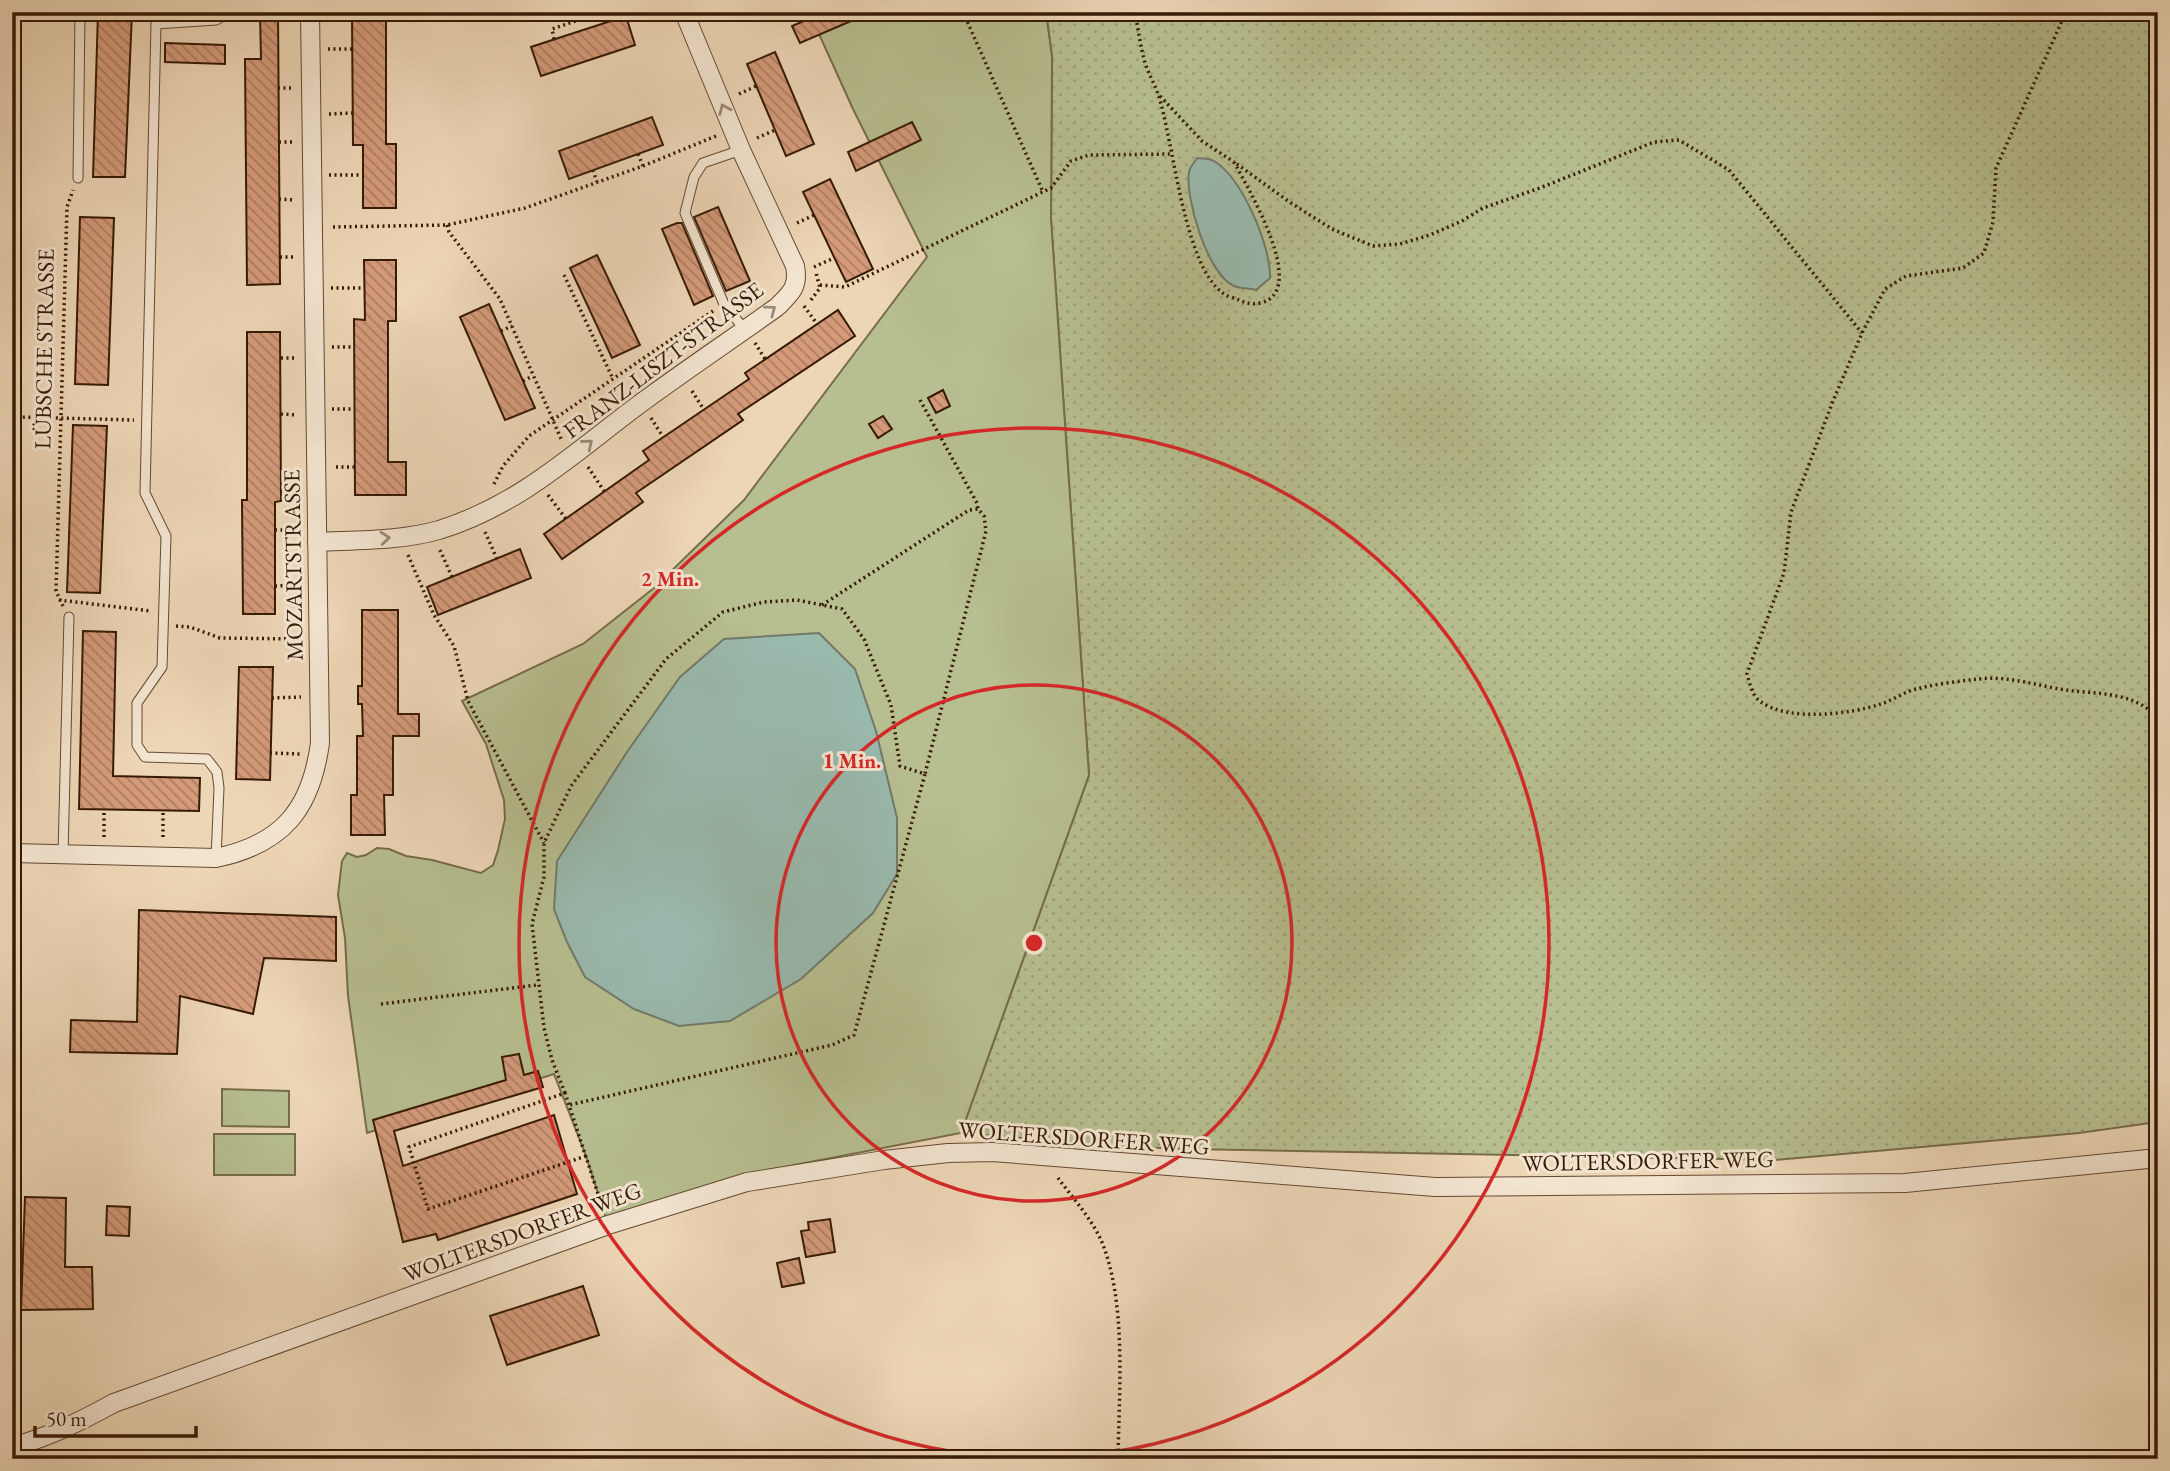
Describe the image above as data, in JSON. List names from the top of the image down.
{
  "streets": {
    "street": ["FRANZ-LISZT-STRASSE", "MOZARTSTRASSE", "WOLTERSDORFER WEG"],
    "path": ["LÜBSCHE STRASSE"]
  },
  "crossings": [
    ["FRANZ-LISZT-STRASSE", "MOZARTSTRASSE"]
  ],
  "scale_bar": "50 m",
  "rings": ["2 Min.", "1 Min."]
}
